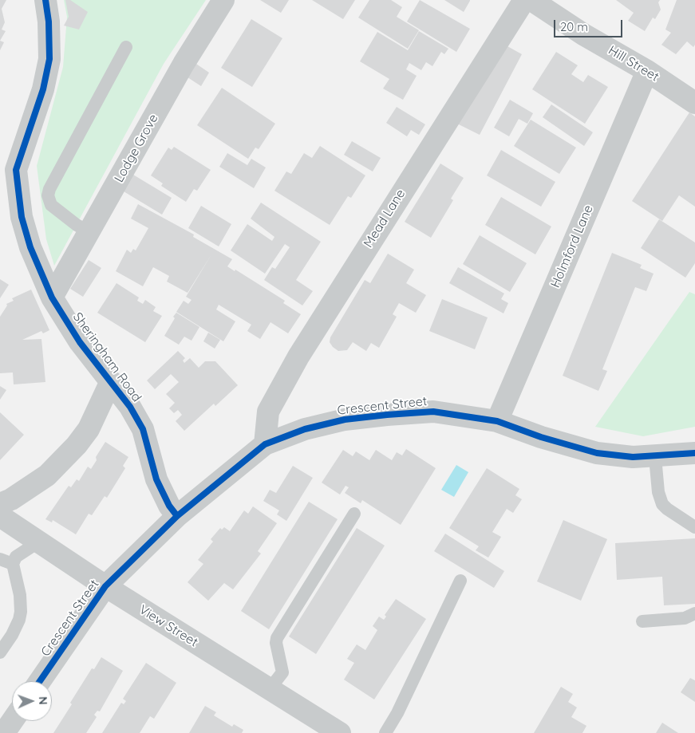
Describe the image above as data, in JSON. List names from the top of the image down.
{
  "streets": {
    "street": [
      "Hill Street",
      "Lodge Grove",
      "Mead Lane",
      "Holmford Lane",
      "Sheringham Road",
      "Crescent Street",
      "View Street"
    ]
  },
  "crossings": [
    ["Hill Street", "Holmford Lane"],
    ["Lodge Grove", "Sheringham Road"],
    ["Mead Lane", "Crescent Street"],
    ["Holmford Lane", "Crescent Street"],
    ["Sheringham Road", "Crescent Street"],
    ["Crescent Street", "View Street"]
  ],
  "scale_bar": "20 m",
  "north": "right"
}
